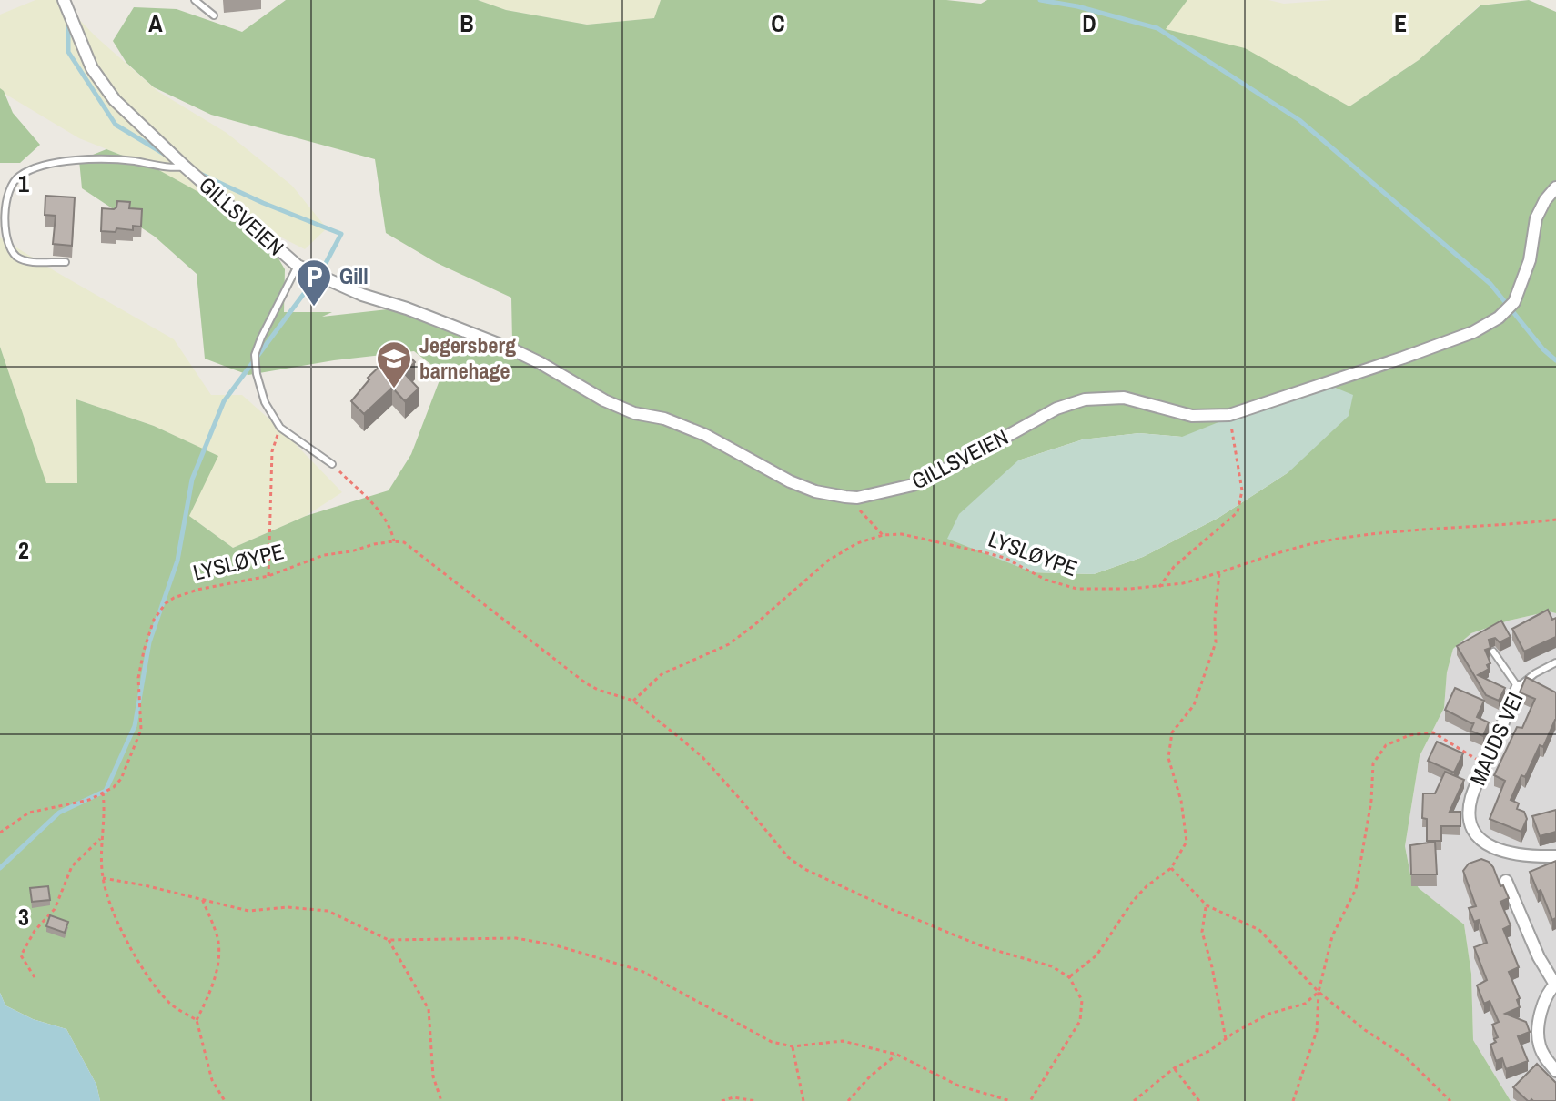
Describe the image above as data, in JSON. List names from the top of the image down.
{
  "streets": {
    "street": ["GILLSVEIEN", "MAUDS VEI"],
    "path": ["LYSLØYPE"]
  },
  "places": {
    "parking": ["Gill"],
    "school or university": ["Jegersberg barnehage"]
  },
  "grid": {
    "columns": [
      "A",
      "B",
      "C",
      "D",
      "E"
    ],
    "rows": ["1", "2", "3"]
  }
}
